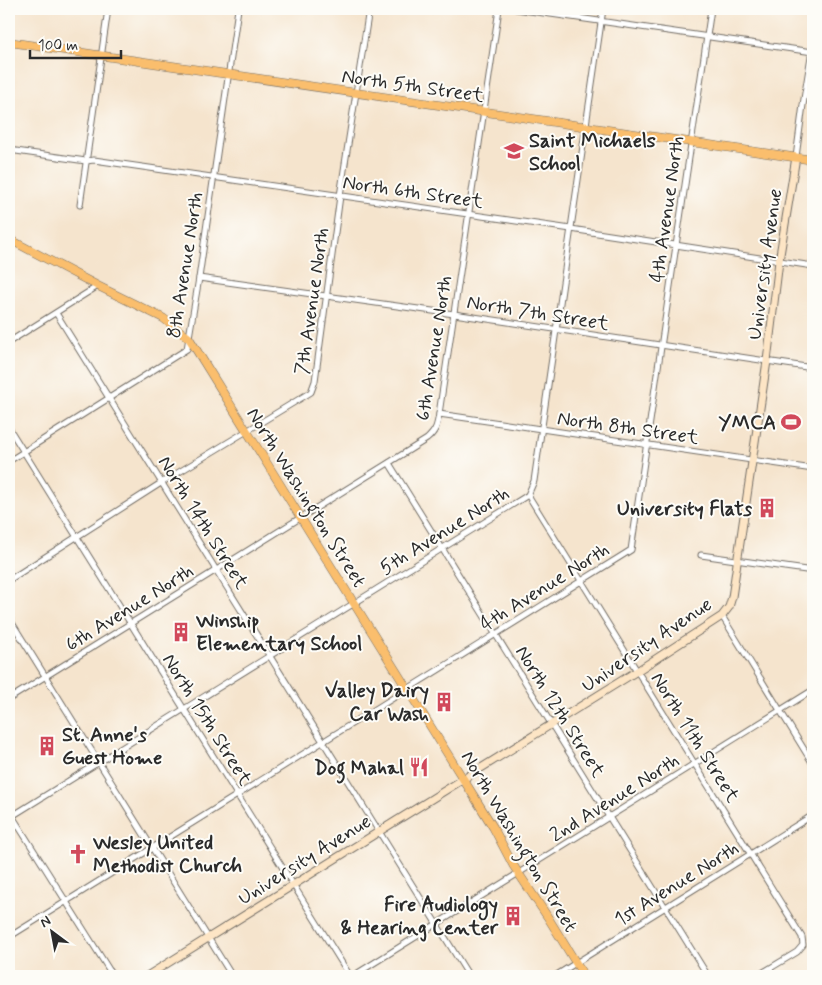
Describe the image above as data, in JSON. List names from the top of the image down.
{
  "streets": {
    "main road": ["North 5th Street", "North Washington Street"],
    "street": [
      "North 6th Street",
      "4th Avenue North",
      "University Avenue",
      "8th Avenue North",
      "7th Avenue North",
      "North 7th Street",
      "6th Avenue North",
      "North 8th Street",
      "North 14th Street",
      "5th Avenue North",
      "North 12th Street",
      "North 15th Street",
      "North 11th Street",
      "2nd Avenue North",
      "1st Avenue North"
    ]
  },
  "crossings": [
    ["North 5th Street", "4th Avenue North"],
    ["North 5th Street", "University Avenue"],
    ["North 5th Street", "8th Avenue North"],
    ["North 5th Street", "7th Avenue North"],
    ["North 5th Street", "6th Avenue North"],
    ["North 5th Street", "5th Avenue North"],
    ["North 6th Street", "4th Avenue North"],
    ["North 6th Street", "University Avenue"],
    ["North 6th Street", "8th Avenue North"],
    ["North 6th Street", "7th Avenue North"],
    ["North 6th Street", "6th Avenue North"],
    ["North 6th Street", "5th Avenue North"],
    ["4th Avenue North", "North 7th Street"],
    ["4th Avenue North", "North 8th Street"],
    ["4th Avenue North", "North Washington Street"],
    ["4th Avenue North", "North 14th Street"],
    ["4th Avenue North", "North 12th Street"],
    ["4th Avenue North", "North 15th Street"],
    ["4th Avenue North", "North 11th Street"],
    ["University Avenue", "North 7th Street"],
    ["University Avenue", "North 8th Street"],
    ["University Avenue", "North Washington Street"],
    ["University Avenue", "North 14th Street"],
    ["University Avenue", "North 12th Street"],
    ["University Avenue", "North 15th Street"],
    ["University Avenue", "North 11th Street"],
    ["8th Avenue North", "North 7th Street"],
    ["8th Avenue North", "North Washington Street"],
    ["8th Avenue North", "North 14th Street"],
    ["8th Avenue North", "North 15th Street"],
    ["7th Avenue North", "North 7th Street"],
    ["7th Avenue North", "North Washington Street"],
    ["7th Avenue North", "North 14th Street"],
    ["7th Avenue North", "North 15th Street"],
    ["North 7th Street", "6th Avenue North"],
    ["North 7th Street", "5th Avenue North"],
    ["6th Avenue North", "North 8th Street"],
    ["6th Avenue North", "North Washington Street"],
    ["6th Avenue North", "North 14th Street"],
    ["6th Avenue North", "North 12th Street"],
    ["6th Avenue North", "North 15th Street"],
    ["North 8th Street", "5th Avenue North"],
    ["North Washington Street", "5th Avenue North"],
    ["North Washington Street", "2nd Avenue North"],
    ["North Washington Street", "1st Avenue North"],
    ["North 14th Street", "5th Avenue North"],
    ["North 14th Street", "2nd Avenue North"],
    ["5th Avenue North", "North 12th Street"],
    ["5th Avenue North", "North 15th Street"],
    ["5th Avenue North", "North 11th Street"],
    ["North 12th Street", "2nd Avenue North"],
    ["North 12th Street", "1st Avenue North"],
    ["North 15th Street", "2nd Avenue North"],
    ["North 11th Street", "2nd Avenue North"],
    ["North 11th Street", "1st Avenue North"]
  ],
  "places": {
    "school or university": ["Saint Michaels School"],
    "sports": ["YMCA"],
    "building": [
      "University Flats",
      "Winship Elementary School",
      "Valley Dairy Car Wash",
      "St. Anne's Guest Home",
      "Fire Audiology & Hearing Center"
    ],
    "restaurant": ["Dog Mahal"],
    "church": ["Wesley United Methodist Church"]
  },
  "scale_bar": "100 m",
  "north": "top left"
}
